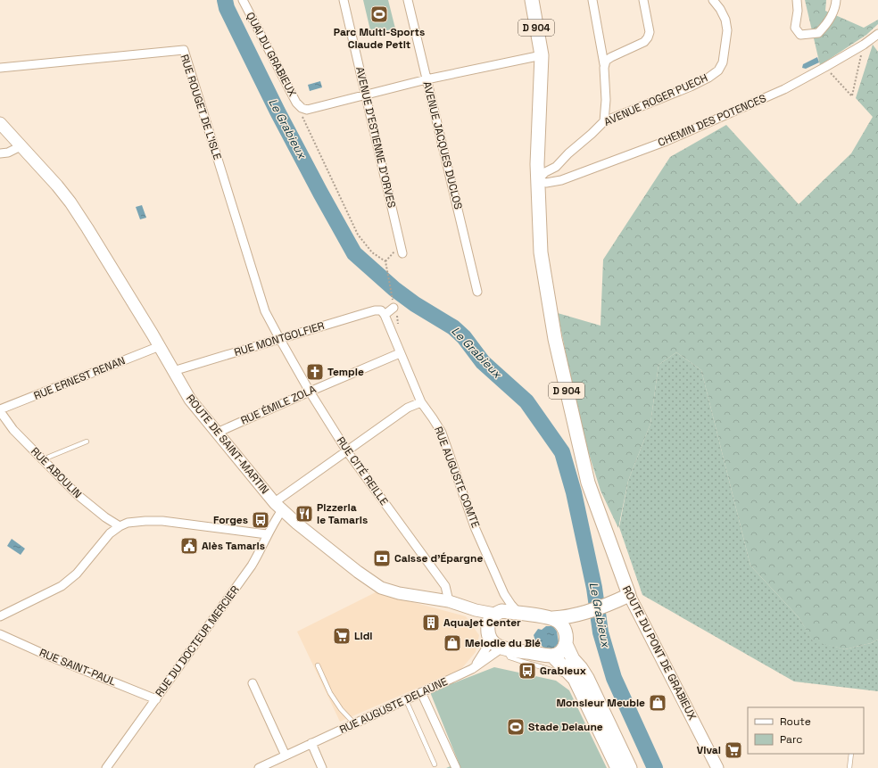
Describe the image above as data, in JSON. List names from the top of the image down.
{
  "streets": {
    "main road": ["D 904", "ROUTE DE SAINT-MARTIN", "ROUTE DU PONT DE GRABIEUX"],
    "street": [
      "QUAI DU GRABIEUX",
      "AVENUE ROGER PUECH",
      "RUE ROUGET DE L'ISLE",
      "CHEMIN DES POTENCES",
      "AVENUE D'ESTIENNE D'ORVES",
      "AVENUE JACQUES DUCLOS",
      "RUE MONTGOLFIER",
      "RUE ERNEST RENAN",
      "RUE ÉMILE ZOLA",
      "RUE CITÉ REILLE",
      "RUE ABOULIN",
      "RUE AUGUSTE COMTE",
      "RUE DU DOCTEUR MERCIER",
      "RUE SAINT-PAUL",
      "RUE AUGUSTE DELAUNE"
    ]
  },
  "crossings": [
    ["D 904", "AVENUE ROGER PUECH"],
    ["D 904", "CHEMIN DES POTENCES"],
    ["D 904", "ROUTE DU PONT DE GRABIEUX"],
    ["AVENUE ROGER PUECH", "CHEMIN DES POTENCES"],
    ["AVENUE ROGER PUECH", "ROUTE DU PONT DE GRABIEUX"],
    ["RUE ROUGET DE L'ISLE", "RUE MONTGOLFIER"],
    ["RUE ROUGET DE L'ISLE", "RUE CITÉ REILLE"],
    ["CHEMIN DES POTENCES", "ROUTE DU PONT DE GRABIEUX"],
    ["RUE MONTGOLFIER", "ROUTE DE SAINT-MARTIN"],
    ["RUE MONTGOLFIER", "RUE CITÉ REILLE"],
    ["RUE MONTGOLFIER", "RUE AUGUSTE COMTE"],
    ["RUE ERNEST RENAN", "ROUTE DE SAINT-MARTIN"],
    ["RUE ERNEST RENAN", "RUE ABOULIN"],
    ["RUE ÉMILE ZOLA", "ROUTE DE SAINT-MARTIN"],
    ["RUE ÉMILE ZOLA", "RUE CITÉ REILLE"],
    ["RUE ÉMILE ZOLA", "RUE AUGUSTE COMTE"],
    ["ROUTE DE SAINT-MARTIN", "RUE CITÉ REILLE"],
    ["ROUTE DE SAINT-MARTIN", "RUE AUGUSTE COMTE"],
    ["ROUTE DE SAINT-MARTIN", "RUE DU DOCTEUR MERCIER"],
    ["ROUTE DE SAINT-MARTIN", "ROUTE DU PONT DE GRABIEUX"],
    ["RUE CITÉ REILLE", "RUE DU DOCTEUR MERCIER"],
    ["RUE AUGUSTE COMTE", "RUE DU DOCTEUR MERCIER"],
    ["RUE DU DOCTEUR MERCIER", "RUE SAINT-PAUL"]
  ],
  "water": ["Le Grabieux"],
  "places": {
    "sports": ["Parc Multi-Sports Claude Petit", "Stade Delaune"],
    "church": ["Temple"],
    "restaurant": ["Pizzeria le Tamaris"],
    "bus stop": ["Forges", "Grabieux"],
    "public building": ["Alès Tamaris"],
    "bank": ["Caisse d'Épargne"],
    "building": ["Aquajet Center"],
    "supermarket": ["Lidl", "Vival"],
    "shop": ["Melodie du Blé", "Monsieur Meuble"]
  },
  "legend": ["Route", "Parc"]
}
